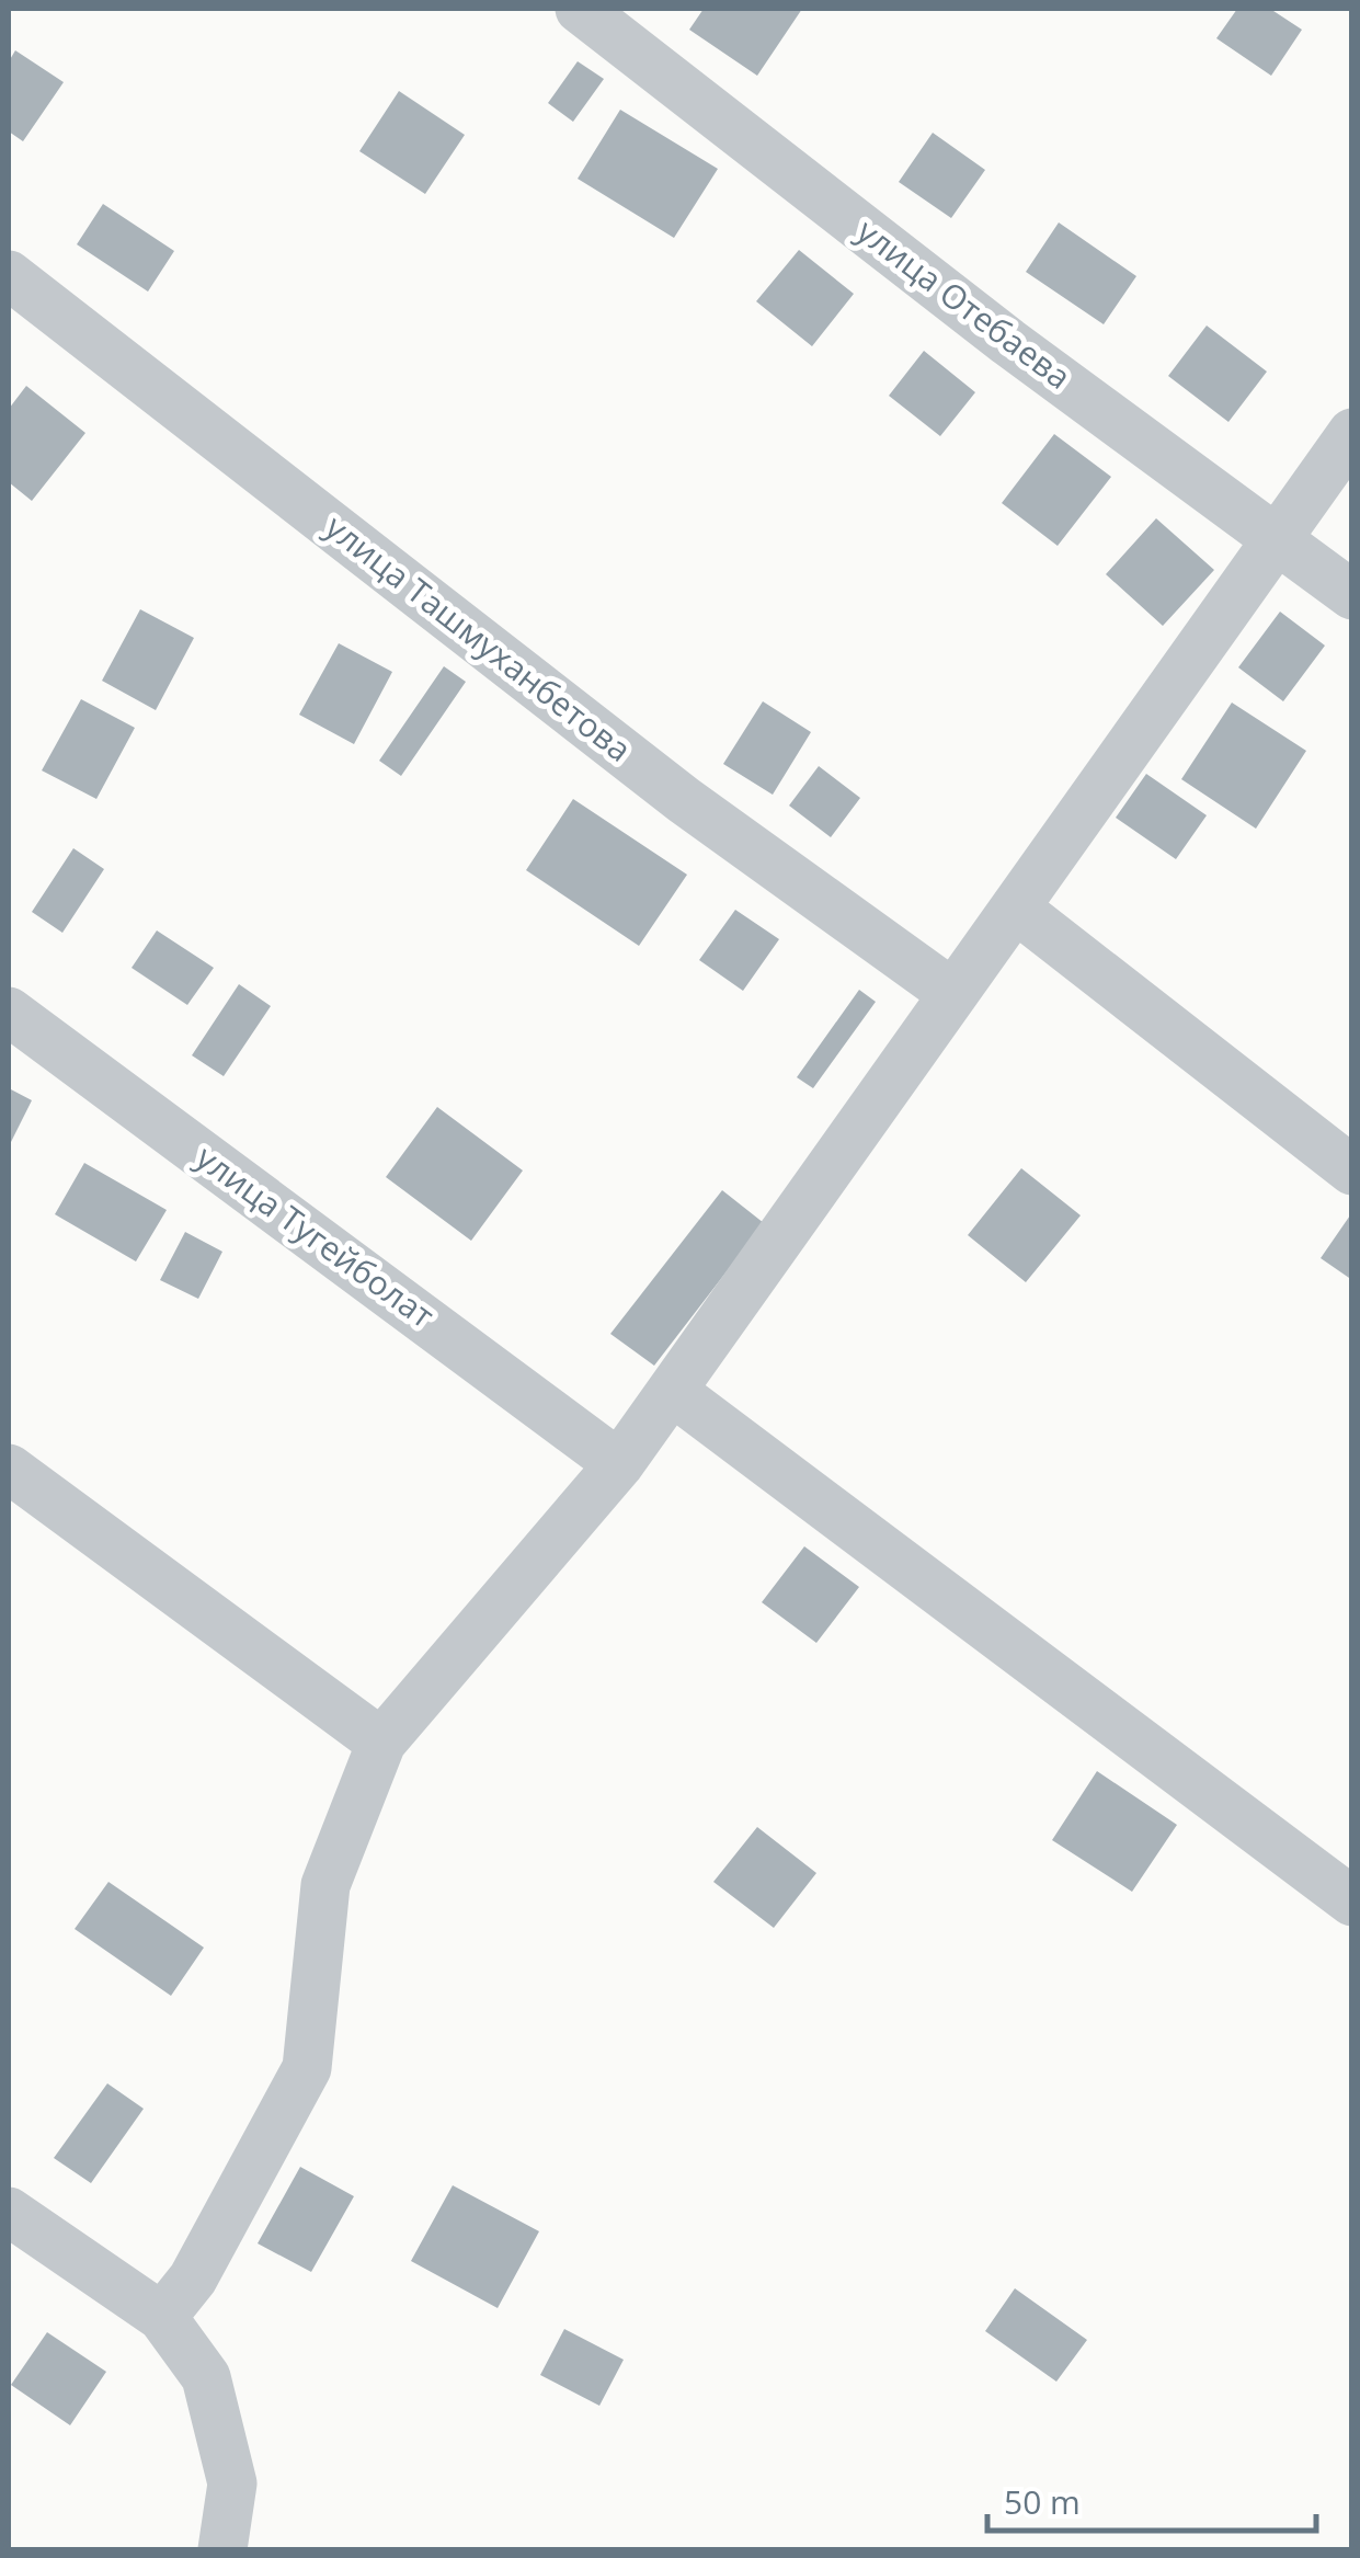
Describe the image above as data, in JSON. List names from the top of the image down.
{
  "streets": {
    "street": ["улица Отебаева", "улица Ташмуханбетова", "улица Тугейболат"]
  },
  "scale_bar": "50 m"
}
